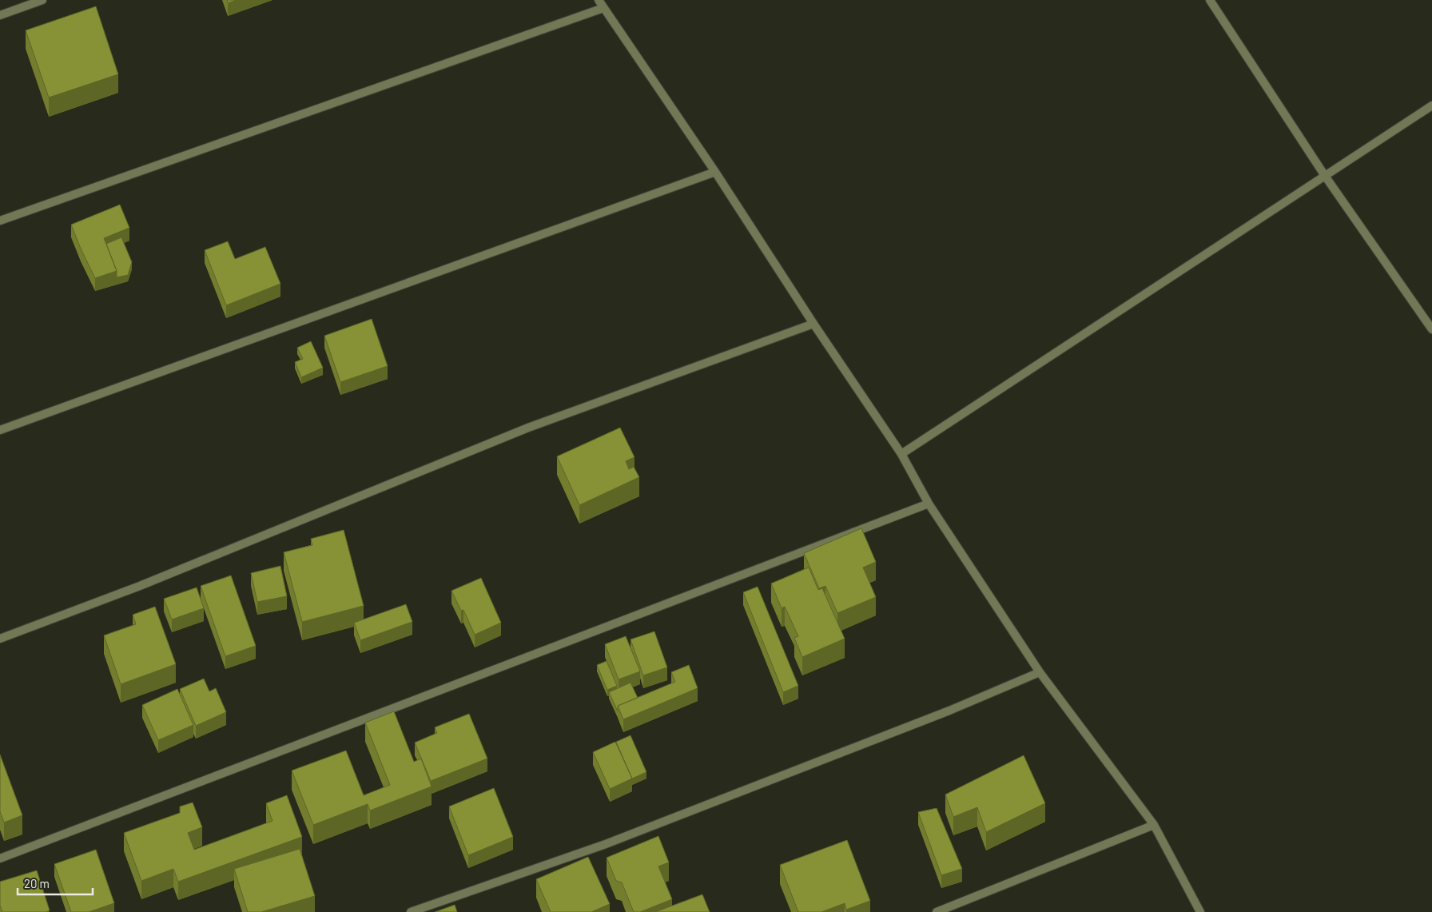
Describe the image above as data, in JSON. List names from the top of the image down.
{
  "scale_bar": "20 m"
}
